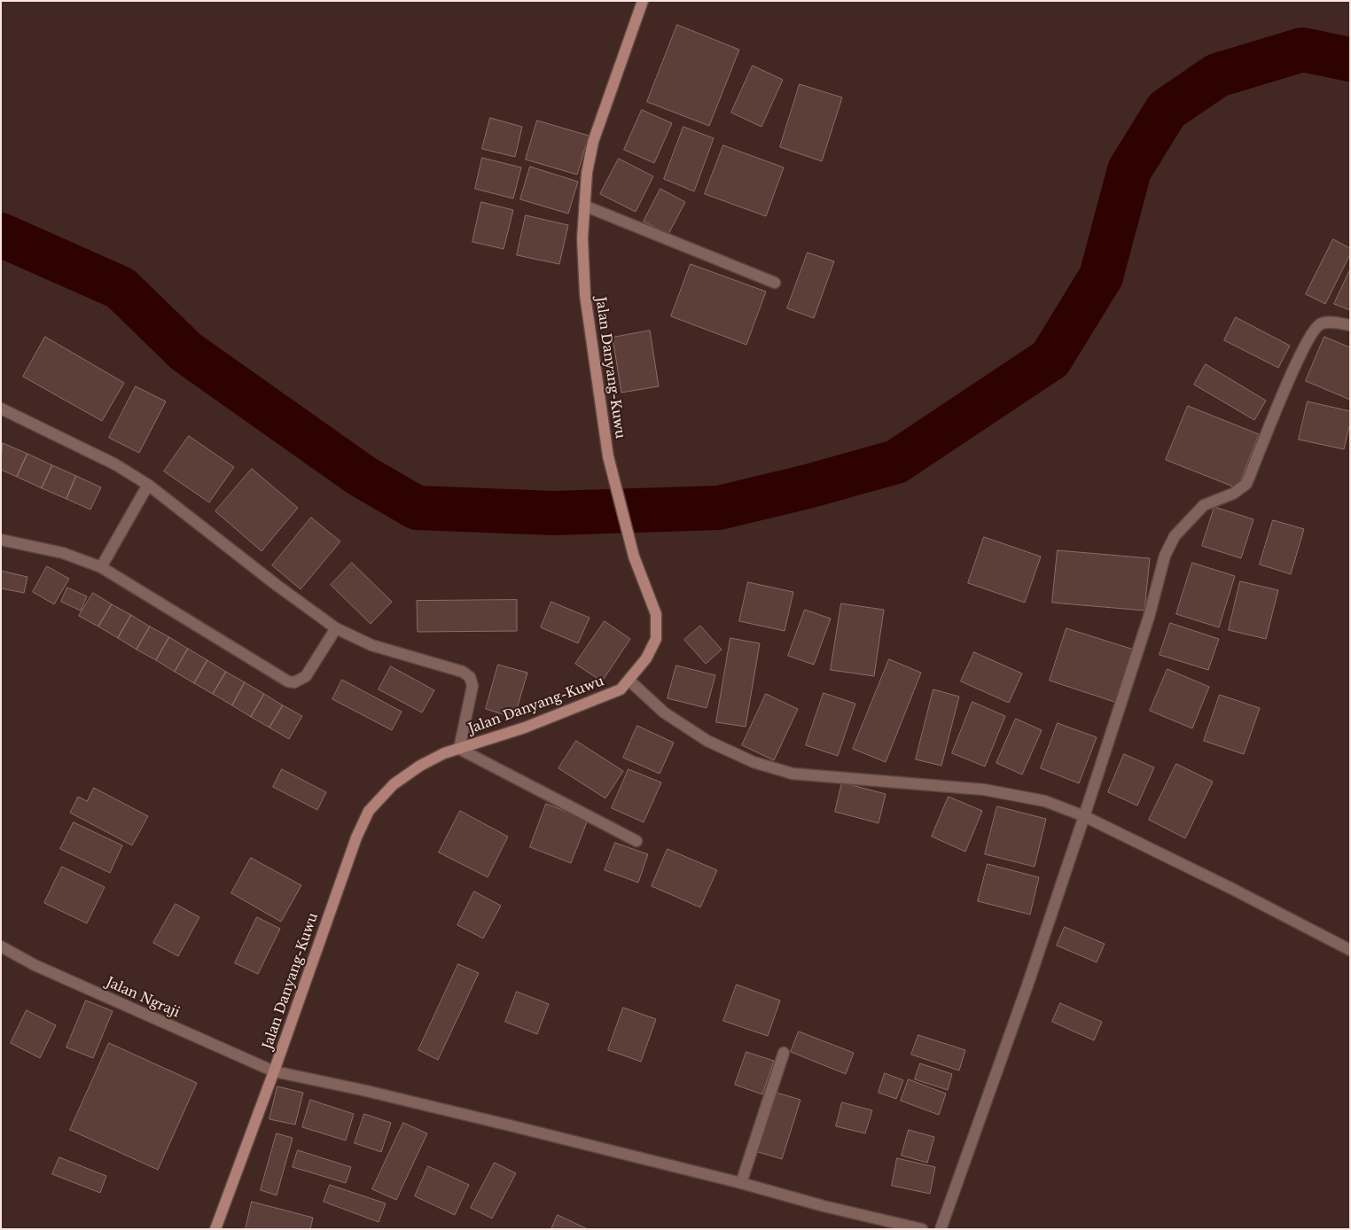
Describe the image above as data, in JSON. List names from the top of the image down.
{
  "streets": {
    "main road": ["Jalan Danyang-Kuwu"],
    "street": ["Jalan Ngraji"]
  },
  "crossings": [
    ["Jalan Danyang-Kuwu", "Jalan Ngraji"]
  ]
}
